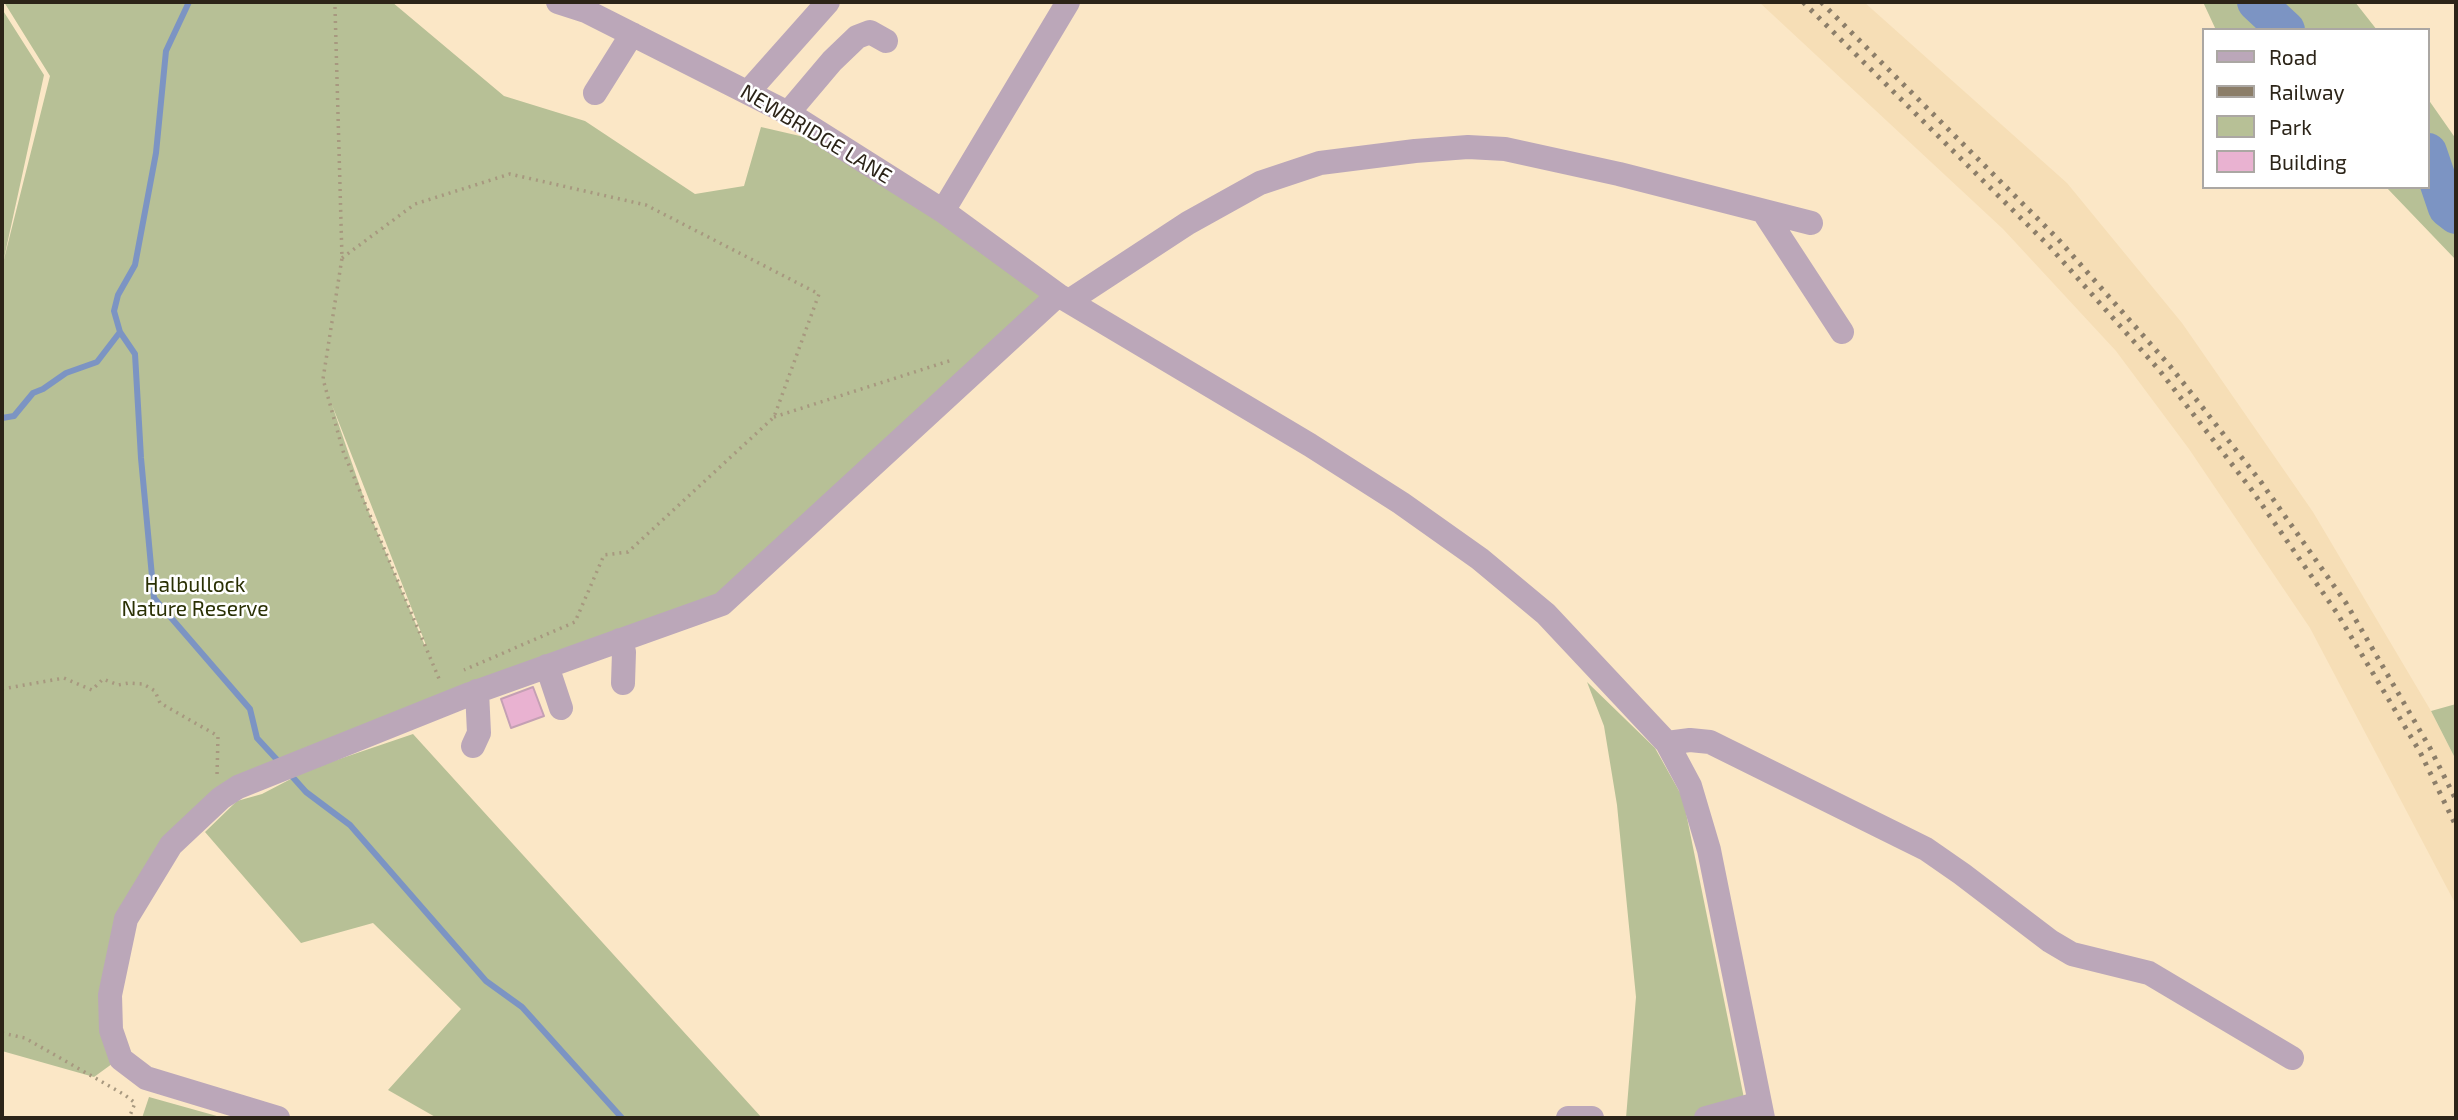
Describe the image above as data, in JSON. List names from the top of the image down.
{
  "streets": {
    "street": ["NEWBRIDGE LANE"]
  },
  "parks": ["Halbullock Nature Reserve"],
  "legend": [
    "Road",
    "Railway",
    "Park",
    "Building"
  ]
}
